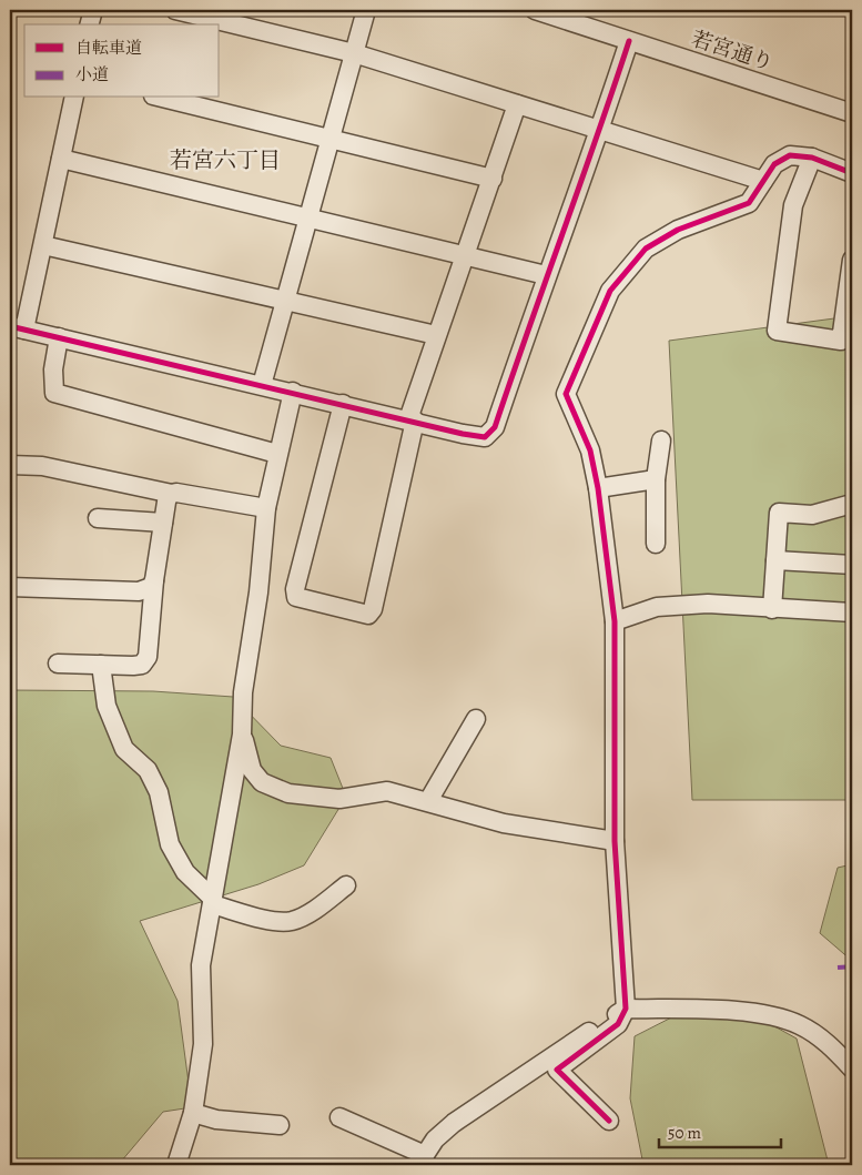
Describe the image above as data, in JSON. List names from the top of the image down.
{
  "streets": {
    "street": ["若宮通り"]
  },
  "districts": ["若宮六丁目"],
  "legend": ["自転車道", "小道"],
  "scale_bar": "50 m"
}
